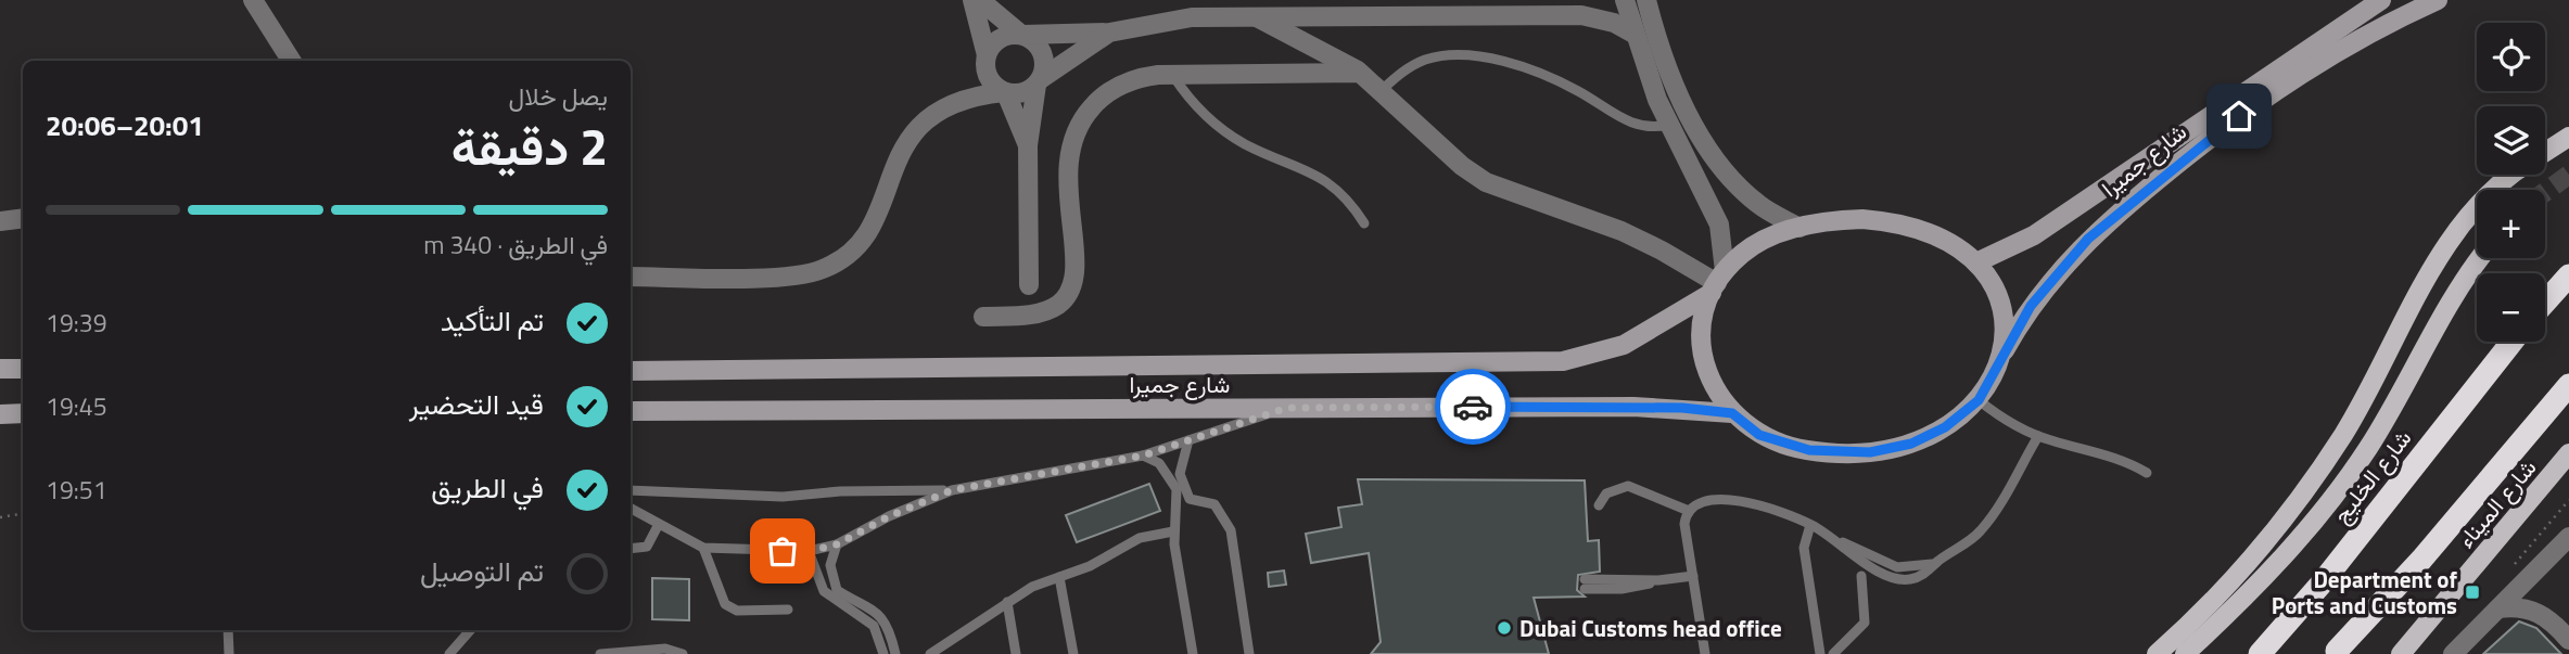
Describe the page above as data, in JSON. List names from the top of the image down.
{
  "streets": {
    "highway": ["شارع الخليج"],
    "main road": ["شارع الميناء"],
    "street": ["شارع جميرا"]
  },
  "places": {
    "transit": ["Department of Ports and Customs"],
    "other": ["Dubai Customs head office"]
  },
  "page": {
    "map_buttons": ["+", "−"],
    "heading": ["2 دقيقة", "يصل خلال", "20:01–20:06"],
    "bar": "في الطريق · 340 m",
    "list": [
      ["تم التأكيد", "19:39"],
      ["قيد التحضير", "19:45"],
      ["في الطريق", "19:51"],
      "تم التوصيل"
    ]
  }
}
